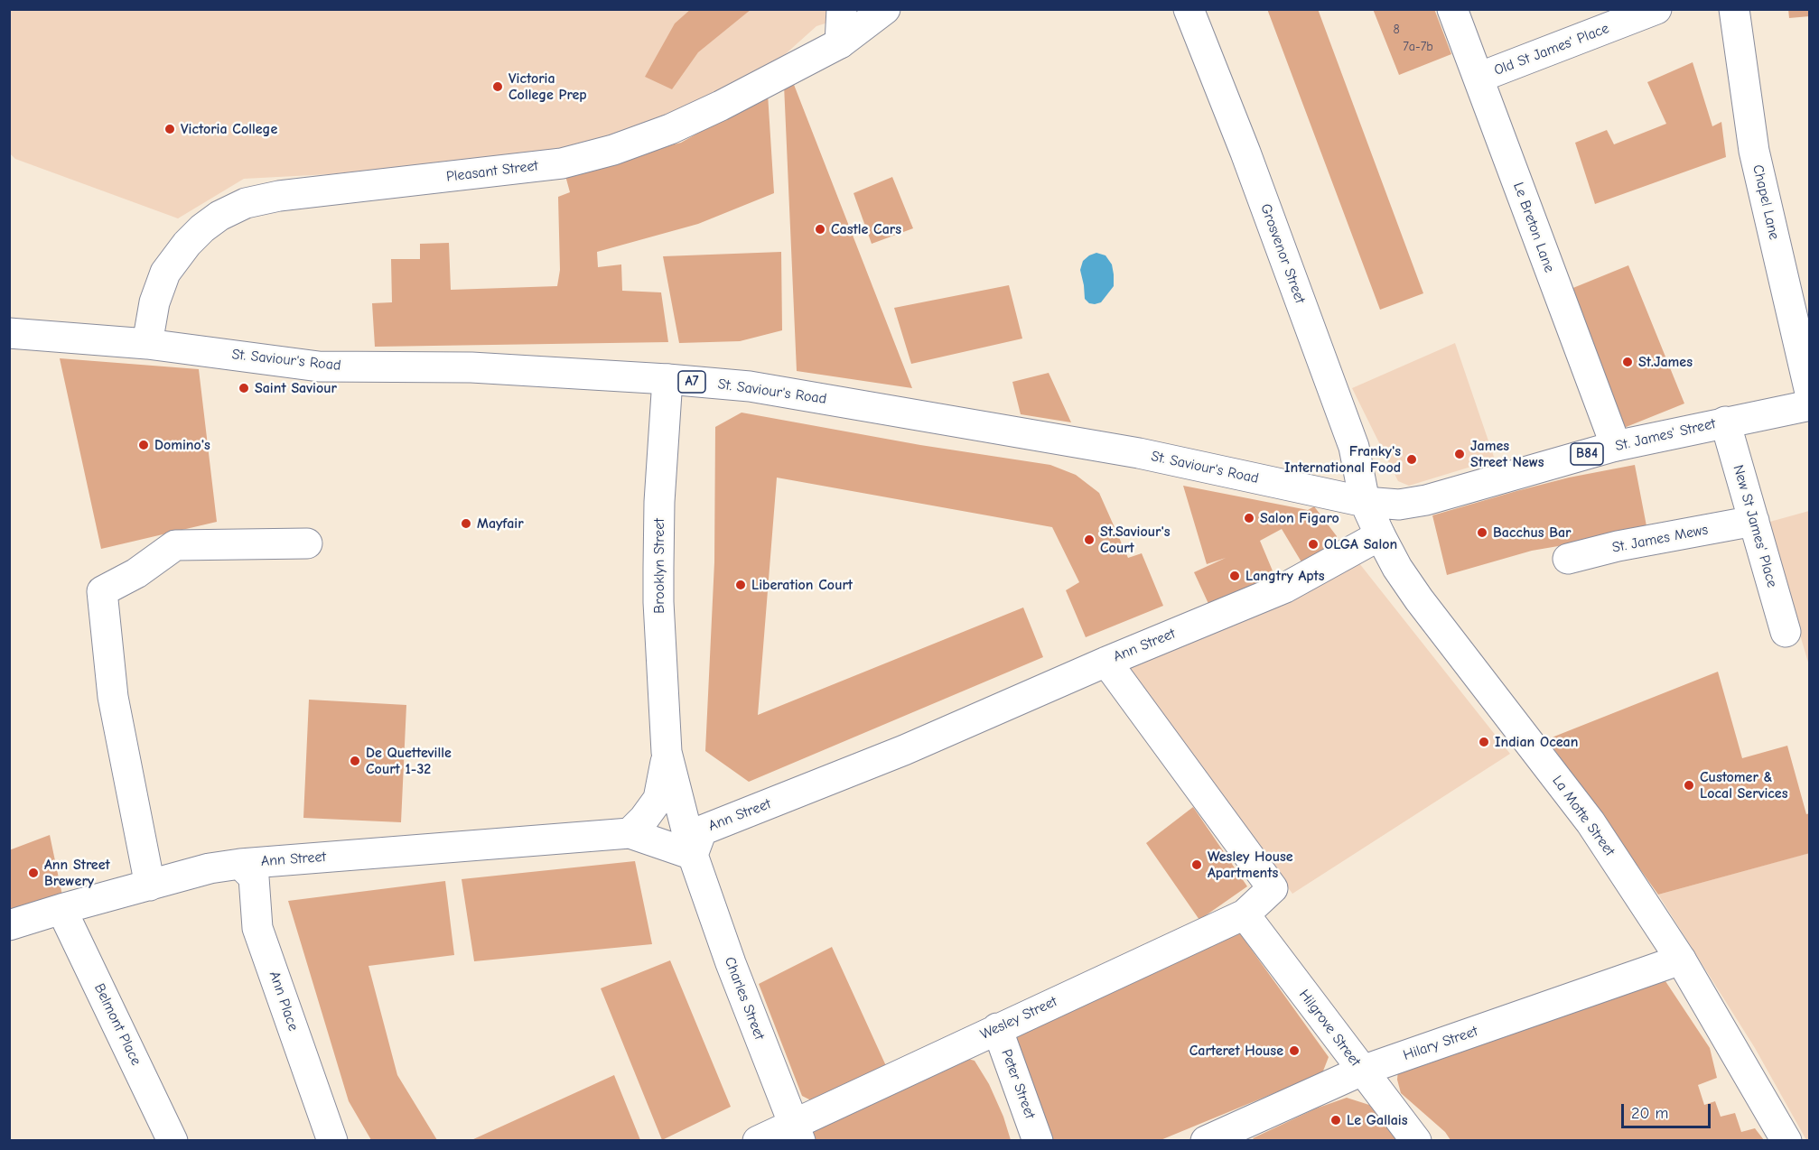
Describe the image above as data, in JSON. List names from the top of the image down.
{
  "streets": {
    "street": [
      "Old St James' Place",
      "Pleasant Street",
      "Chapel Lane",
      "Le Breton Lane",
      "Grosvenor Street",
      "St. Saviour's Road",
      "A7",
      "St. James' Street",
      "B84",
      "New St James' Place",
      "St. James Mews",
      "Brooklyn Street",
      "Ann Street",
      "La Motte Street",
      "Charles Street",
      "Ann Place",
      "Wesley Street",
      "Belmont Place",
      "Hilgrove Street",
      "Hilary Street",
      "Peter Street"
    ]
  },
  "crossings": [
    ["Old St James' Place", "Le Breton Lane"],
    ["Pleasant Street", "St. Saviour's Road"],
    ["Le Breton Lane", "St. James' Street"],
    ["Grosvenor Street", "St. Saviour's Road"],
    ["Grosvenor Street", "St. James' Street"],
    ["Grosvenor Street", "La Motte Street"],
    ["St. Saviour's Road", "St. James' Street"],
    ["St. Saviour's Road", "Brooklyn Street"],
    ["St. Saviour's Road", "La Motte Street"],
    ["St. James' Street", "New St James' Place"],
    ["St. James' Street", "La Motte Street"],
    ["New St James' Place", "St. James Mews"],
    ["Brooklyn Street", "Ann Street"],
    ["Brooklyn Street", "Charles Street"],
    ["Ann Street", "La Motte Street"],
    ["Ann Street", "Charles Street"],
    ["Ann Street", "Ann Place"],
    ["Ann Street", "Wesley Street"],
    ["Ann Street", "Belmont Place"],
    ["La Motte Street", "Hilary Street"],
    ["Charles Street", "Wesley Street"],
    ["Wesley Street", "Hilgrove Street"],
    ["Wesley Street", "Peter Street"],
    ["Hilgrove Street", "Hilary Street"]
  ],
  "places": [
    "Victoria College Prep",
    "Victoria College",
    "Castle Cars",
    "St.James",
    "Saint Saviour",
    "Domino's",
    "James Street News",
    "Franky's International Food",
    "Salon Figaro",
    "Mayfair",
    "Bacchus Bar",
    "St.Saviour's Court",
    "OLGA Salon",
    "Langtry Apts",
    "Liberation Court",
    "Indian Ocean",
    "De Quetteville Court 1-32",
    "Customer & Local Services",
    "Wesley House Apartments",
    "Ann Street Brewery",
    "Carteret House",
    "Le Gallais"
  ],
  "house_numbers": ["8", "7a-7b"],
  "scale_bar": "20 m"
}
